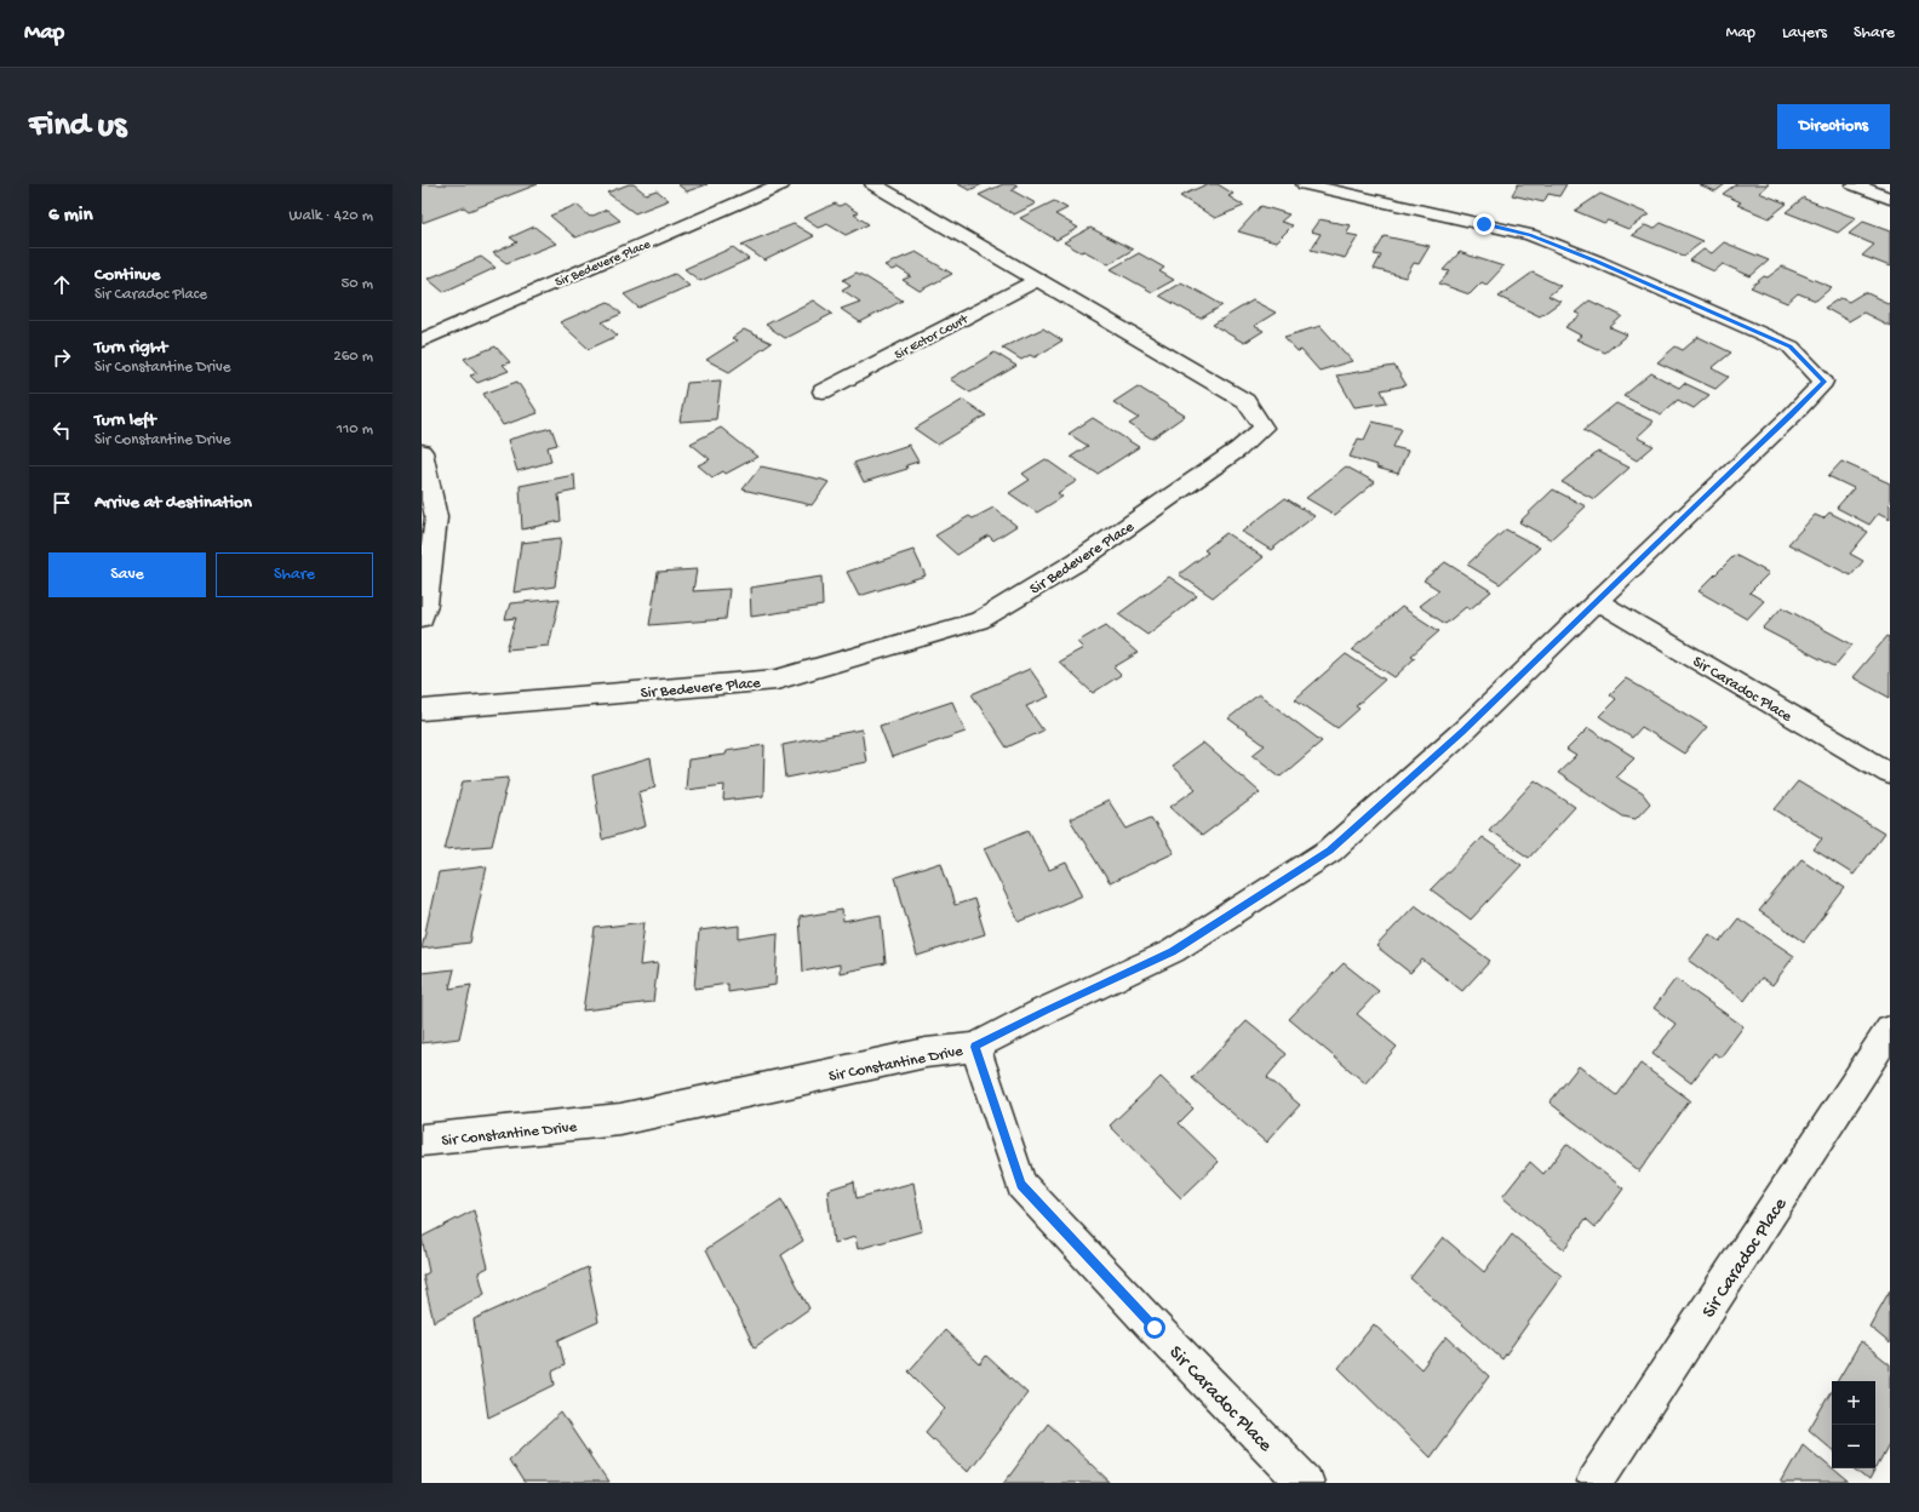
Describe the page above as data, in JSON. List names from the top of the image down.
{
  "streets": {
    "street": [
      "Sir Bedevere Place",
      "Sir Ector Court",
      "Sir Caradoc Place",
      "Sir Constantine Drive"
    ]
  },
  "crossings": [
    ["Sir Bedevere Place", "Sir Ector Court"],
    ["Sir Caradoc Place", "Sir Constantine Drive"]
  ],
  "page": {
    "header": "Map",
    "nav": ["Map", "Layers", "Share"],
    "buttons": [
      "Directions",
      ["Save", "Share"]
    ],
    "title": "Find us",
    "heading": ["6 min", "Walk · 420 m"],
    "list": [
      ["Continue", "Sir Caradoc Place", "50 m"],
      ["Turn right", "Sir Constantine Drive", "260 m"],
      ["Turn left", "Sir Constantine Drive", "110 m"],
      "Arrive at destination"
    ],
    "map_buttons": ["+", "−"]
  }
}
